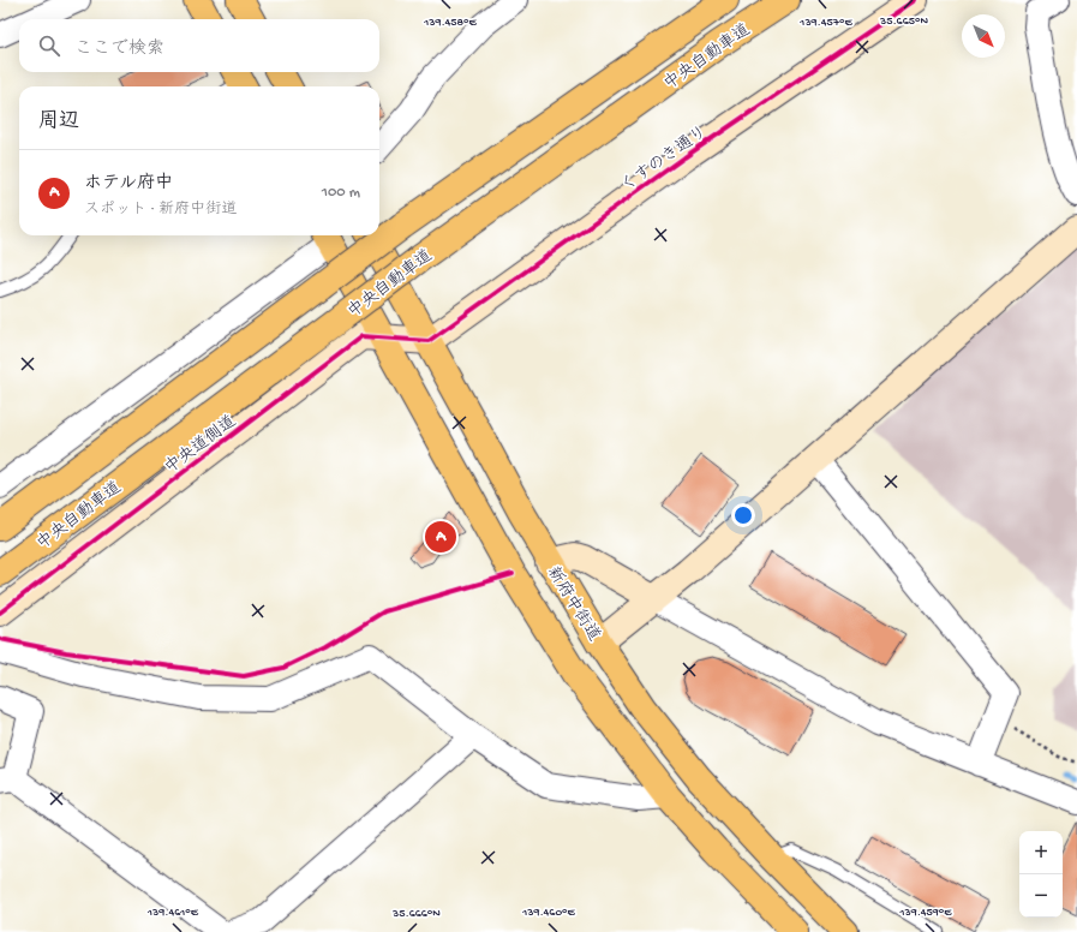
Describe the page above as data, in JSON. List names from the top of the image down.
{
  "streets": {
    "main road": ["中央自動車道", "新府中街道"],
    "street": ["くすのき通り", "中央道側道"]
  },
  "crossings": [
    ["くすのき通り", "中央道側道"],
    ["くすのき通り", "新府中街道"],
    ["中央道側道", "新府中街道"]
  ],
  "north": "bottom right",
  "page": {
    "search": "ここで検索",
    "heading": "周辺",
    "list": [
      {
        "mark": "A",
        "name": "ホテル府中",
        "note": "スポット · 新府中街道",
        "value": "100 m"
      }
    ],
    "pins": "A",
    "map_buttons": ["+", "−"]
  },
  "coordinates": [
    "35.665°N",
    "139.458°E",
    "139.457°E",
    "139.461°E",
    "139.460°E",
    "139.459°E",
    "35.666°N"
  ]
}
